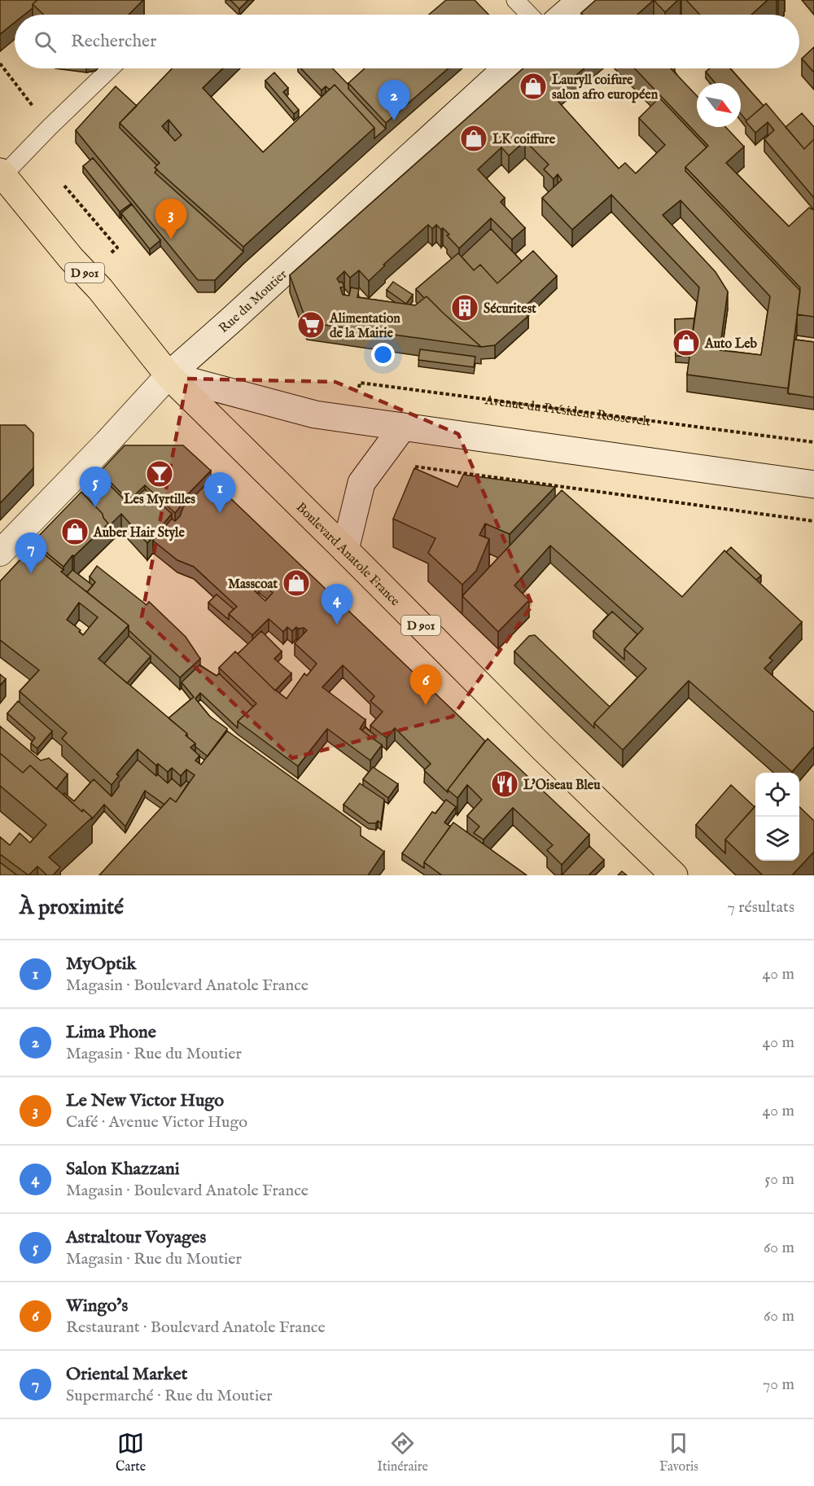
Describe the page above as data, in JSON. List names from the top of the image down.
{
  "streets": {
    "main road": ["D 901", "Rue du Moutier", "Boulevard Anatole France"],
    "path": ["Avenue du Président Roosevelt"]
  },
  "crossings": [
    ["D 901", "Rue du Moutier"],
    ["D 901", "Boulevard Anatole France"],
    ["Rue du Moutier", "Boulevard Anatole France"]
  ],
  "places": {
    "shop": [
      "Lauryll coifure salon afro européen",
      "LK coiffure",
      "Auto Leb",
      "Auber Hair Style",
      "Masscoat"
    ],
    "building": ["Sécuritest"],
    "supermarket": ["Alimentation de la Mairie"],
    "bar": ["Les Myrtilles"],
    "restaurant": ["L'Oiseau Bleu"]
  },
  "north": "bottom right",
  "page": {
    "search": "Rechercher",
    "pins": [
      "2",
      "3",
      "5",
      "1",
      "7",
      "4",
      "6"
    ],
    "heading": ["À proximité", "7 résultats"],
    "list": [
      {
        "mark": "1",
        "name": "MyOptik",
        "note": "Magasin · Boulevard Anatole France",
        "value": "40 m"
      },
      {
        "mark": "2",
        "name": "Lima Phone",
        "note": "Magasin · Rue du Moutier",
        "value": "40 m"
      },
      {
        "mark": "3",
        "name": "Le New Victor Hugo",
        "note": "Café · Avenue Victor Hugo",
        "value": "40 m"
      },
      {
        "mark": "4",
        "name": "Salon Khazzani",
        "note": "Magasin · Boulevard Anatole France",
        "value": "50 m"
      },
      {
        "mark": "5",
        "name": "Astraltour Voyages",
        "note": "Magasin · Rue du Moutier",
        "value": "60 m"
      },
      {
        "mark": "6",
        "name": "Wingo’s",
        "note": "Restaurant · Boulevard Anatole France",
        "value": "60 m"
      },
      {
        "mark": "7",
        "name": "Oriental Market",
        "note": "Supermarché · Rue du Moutier",
        "value": "70 m"
      }
    ],
    "nav": ["Carte", "Itinéraire", "Favoris"]
  }
}
